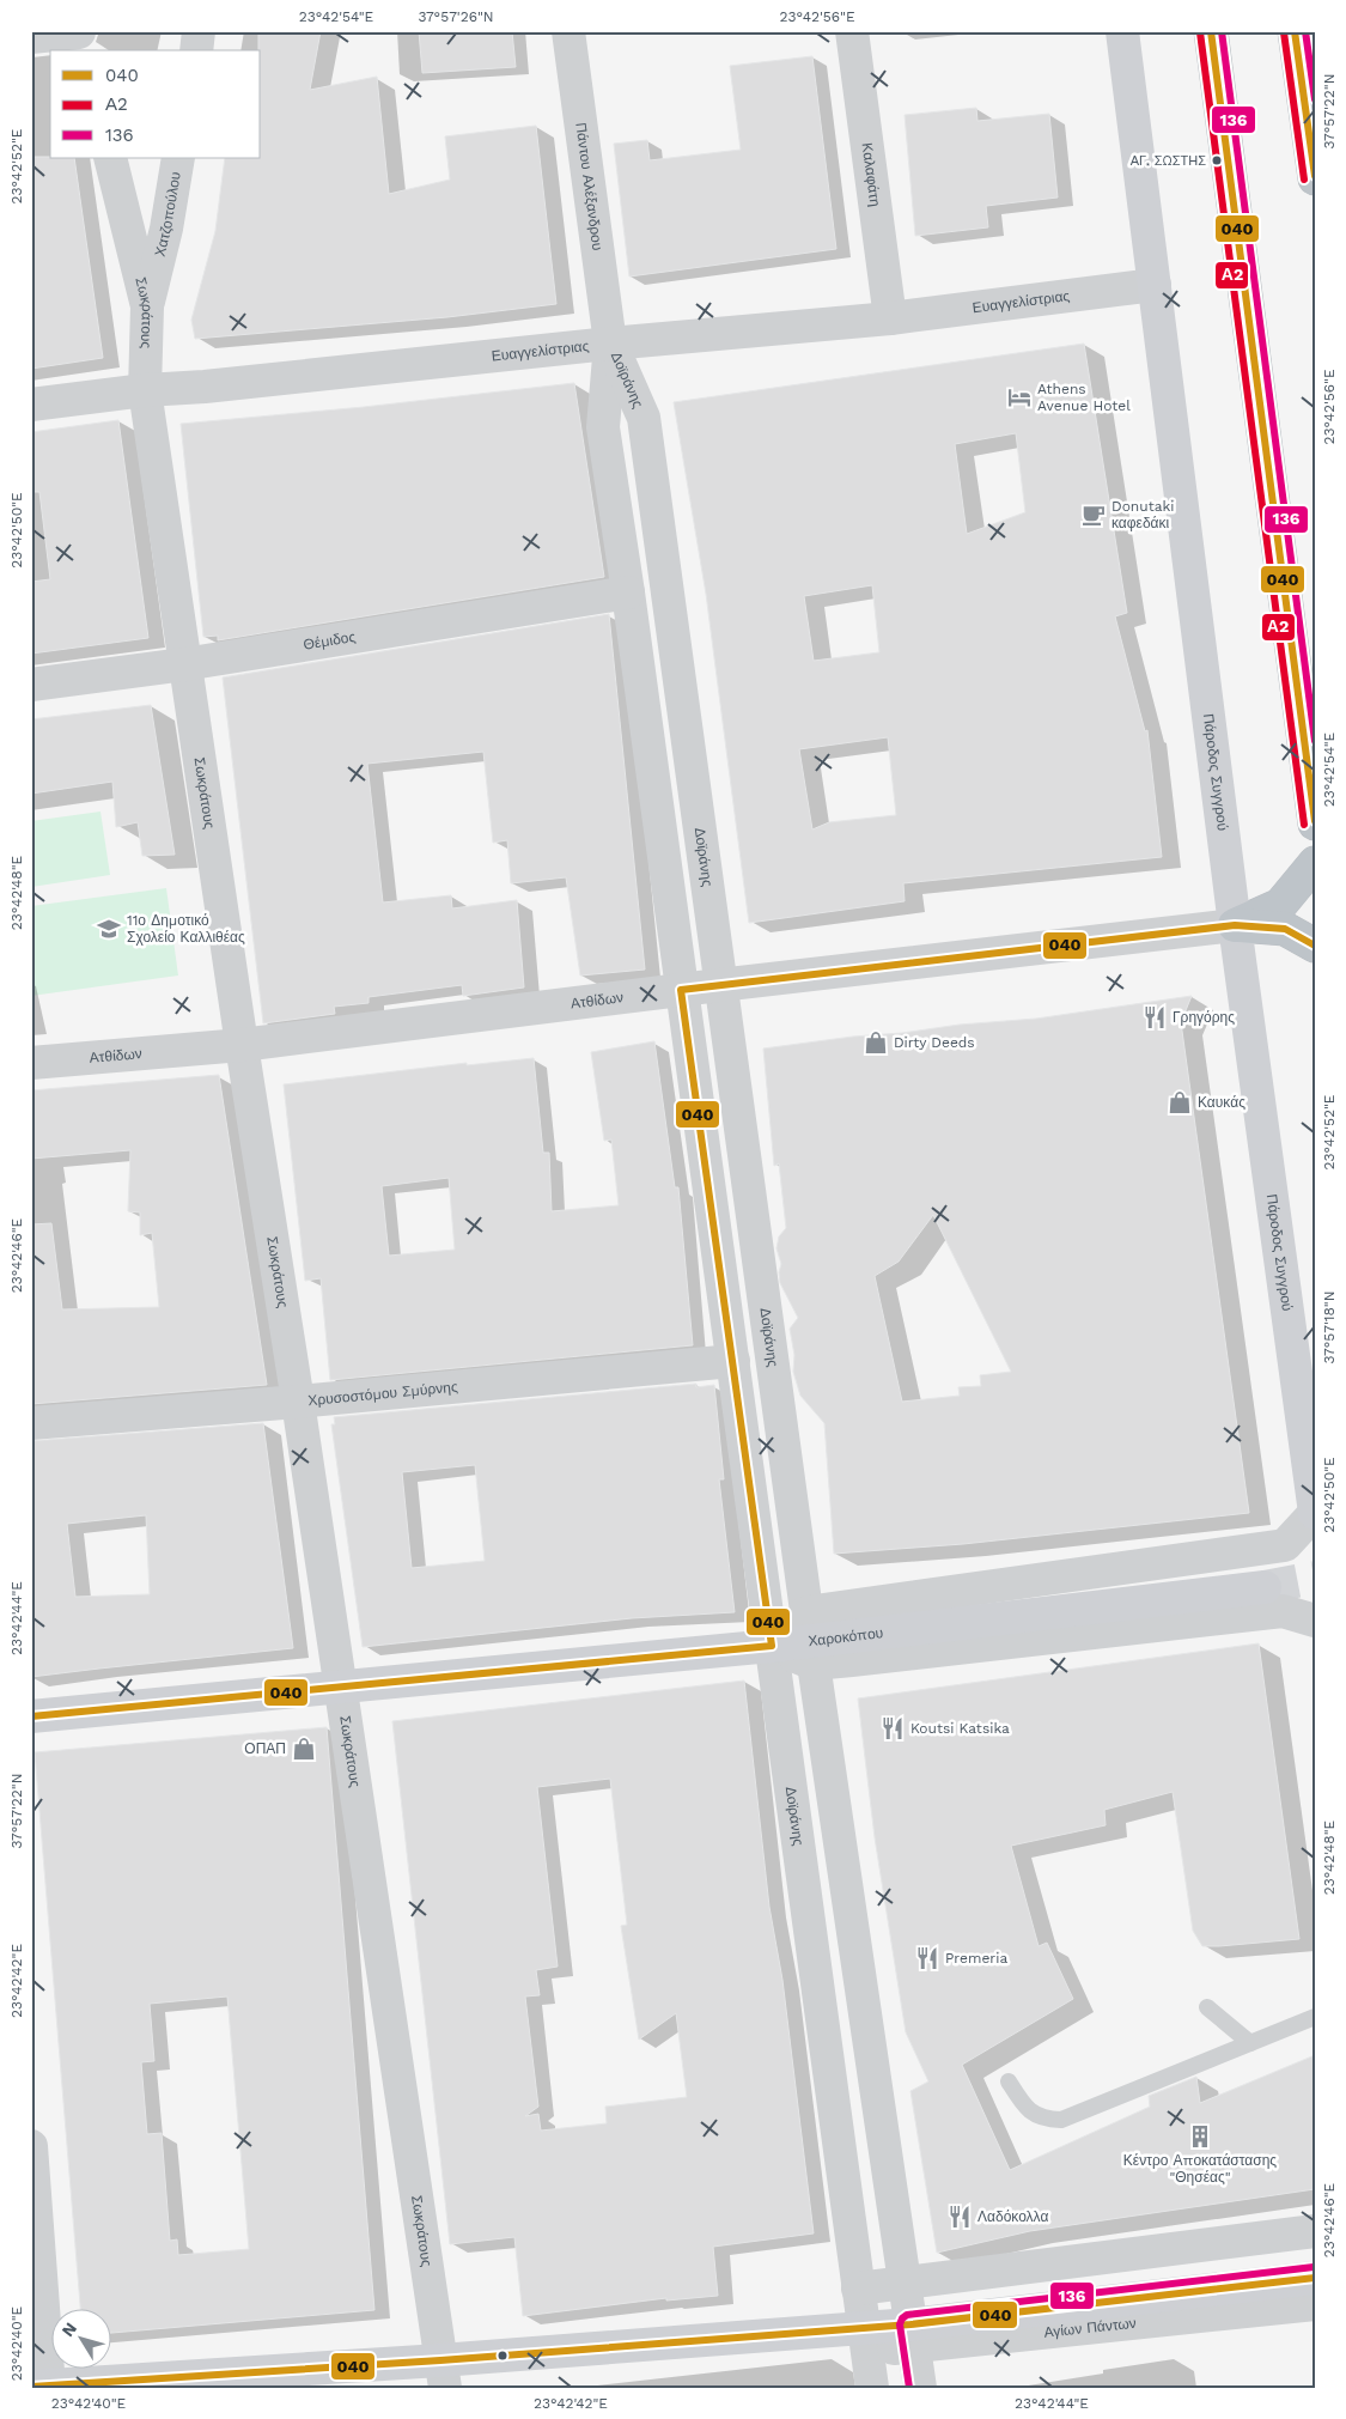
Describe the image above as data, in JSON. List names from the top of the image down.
{
  "streets": {
    "street": [
      "Καλαφάτη",
      "Πάντου Αλέξανδρου",
      "Χατζοπούλου",
      "Ευαγγελίστριας",
      "Σωκράτους",
      "Δοϊράνης",
      "Θέμιδος",
      "Πάροδος Συγγρού",
      "Ατθίδων",
      "Χρυσοστόμου Σμύρνης",
      "Χαροκόπου",
      "Αγίων Πάντων"
    ]
  },
  "crossings": [
    ["Καλαφάτη", "Ευαγγελίστριας"],
    ["Πάντου Αλέξανδρου", "Ευαγγελίστριας"],
    ["Πάντου Αλέξανδρου", "Δοϊράνης"],
    ["Χατζοπούλου", "Σωκράτους"],
    ["Ευαγγελίστριας", "Σωκράτους"],
    ["Ευαγγελίστριας", "Δοϊράνης"],
    ["Ευαγγελίστριας", "Πάροδος Συγγρού"],
    ["Σωκράτους", "Θέμιδος"],
    ["Σωκράτους", "Ατθίδων"],
    ["Σωκράτους", "Χρυσοστόμου Σμύρνης"],
    ["Σωκράτους", "Χαροκόπου"],
    ["Σωκράτους", "Αγίων Πάντων"],
    ["Δοϊράνης", "Θέμιδος"],
    ["Δοϊράνης", "Ατθίδων"],
    ["Δοϊράνης", "Χρυσοστόμου Σμύρνης"],
    ["Δοϊράνης", "Χαροκόπου"],
    ["Δοϊράνης", "Αγίων Πάντων"],
    ["Πάροδος Συγγρού", "Ατθίδων"],
    ["Πάροδος Συγγρού", "Χαροκόπου"]
  ],
  "places": {
    "other": ["ΑΓ. ΣΩΣΤΗΣ"],
    "hotel": ["Athens Avenue Hotel"],
    "cafe": ["Donutaki καφεδάκι"],
    "school or university": ["11ο Δημοτικό Σχολείο Καλλιθέας"],
    "restaurant": [
      "Γρηγόρης",
      "Koutsi Katsika",
      "Premeria",
      "Λαδόκολλα"
    ],
    "shop": ["Dirty Deeds", "Καυκάς", "ΟΠΑΠ"],
    "building": ["Κέντρο Αποκατάστασης \"Θησέας\""]
  },
  "lines": ["transit line 040", "transit line 136", "transit line Α2"],
  "legend": ["040", "Α2", "136"],
  "north": "top left",
  "coordinates": [
    "23°42'54\"E",
    "37°57'26\"N",
    "23°42'56\"E",
    "37°57'22\"N",
    "23°42'52\"E",
    "23°42'50\"E",
    "23°42'48\"E",
    "23°42'46\"E",
    "37°57'18\"N",
    "23°42'44\"E",
    "23°42'42\"E",
    "23°42'40\"E"
  ]
}
